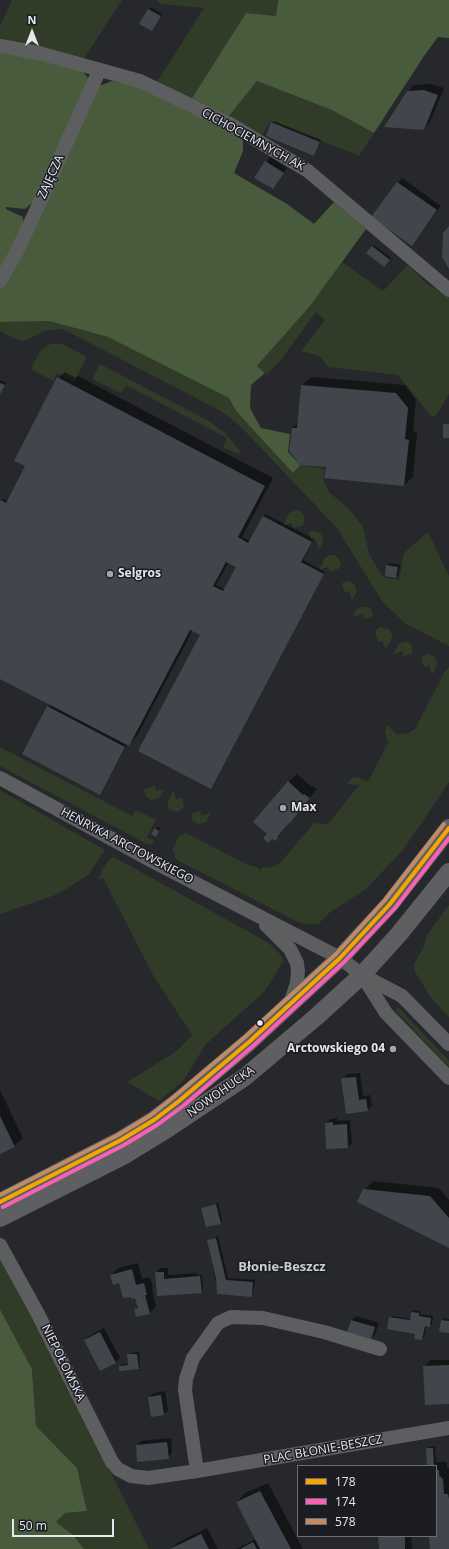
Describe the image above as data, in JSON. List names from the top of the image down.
{
  "streets": {
    "main road": ["NOWOHUCKA"],
    "street": [
      "CICHOCIEMNYCH AK",
      "ZAJĘCZA",
      "HENRYKA ARCTOWSKIEGO",
      "NIEPOŁOMSKA",
      "PLAC BŁONIE-BESZCZ"
    ]
  },
  "crossings": [
    ["CICHOCIEMNYCH AK", "ZAJĘCZA"],
    ["HENRYKA ARCTOWSKIEGO", "NOWOHUCKA"],
    ["NIEPOŁOMSKA", "PLAC BŁONIE-BESZCZ"]
  ],
  "districts": ["Błonie-Beszcz"],
  "places": ["Selgros", "Max", "Arctowskiego 04"],
  "lines": ["transit line 578", "transit line 178", "transit line 174"],
  "legend": ["178", "174", "578"],
  "scale_bar": "50 m",
  "north": "top"
}
